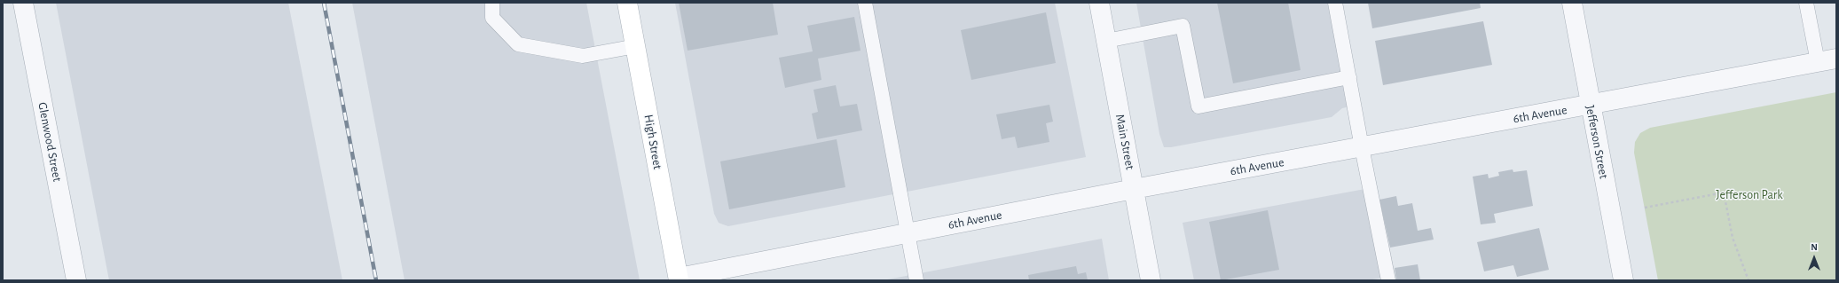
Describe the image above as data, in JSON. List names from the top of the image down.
{
  "streets": {
    "main road": ["High Street"],
    "street": [
      "6th Avenue",
      "Glenwood Street",
      "Main Street",
      "Jefferson Street"
    ]
  },
  "crossings": [
    ["6th Avenue", "High Street"],
    ["6th Avenue", "Main Street"],
    ["6th Avenue", "Jefferson Street"]
  ],
  "parks": ["Jefferson Park"],
  "north": "top"
}
